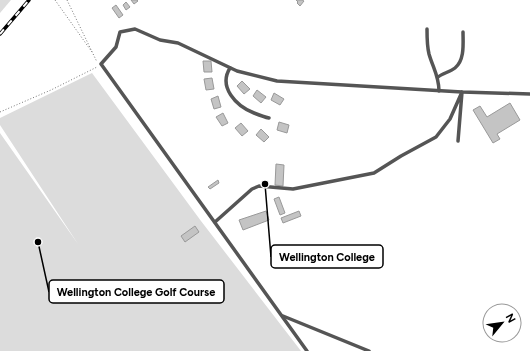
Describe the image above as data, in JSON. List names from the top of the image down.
{
  "places": ["Wellington College", "Wellington College Golf Course"],
  "north": "top right"
}
